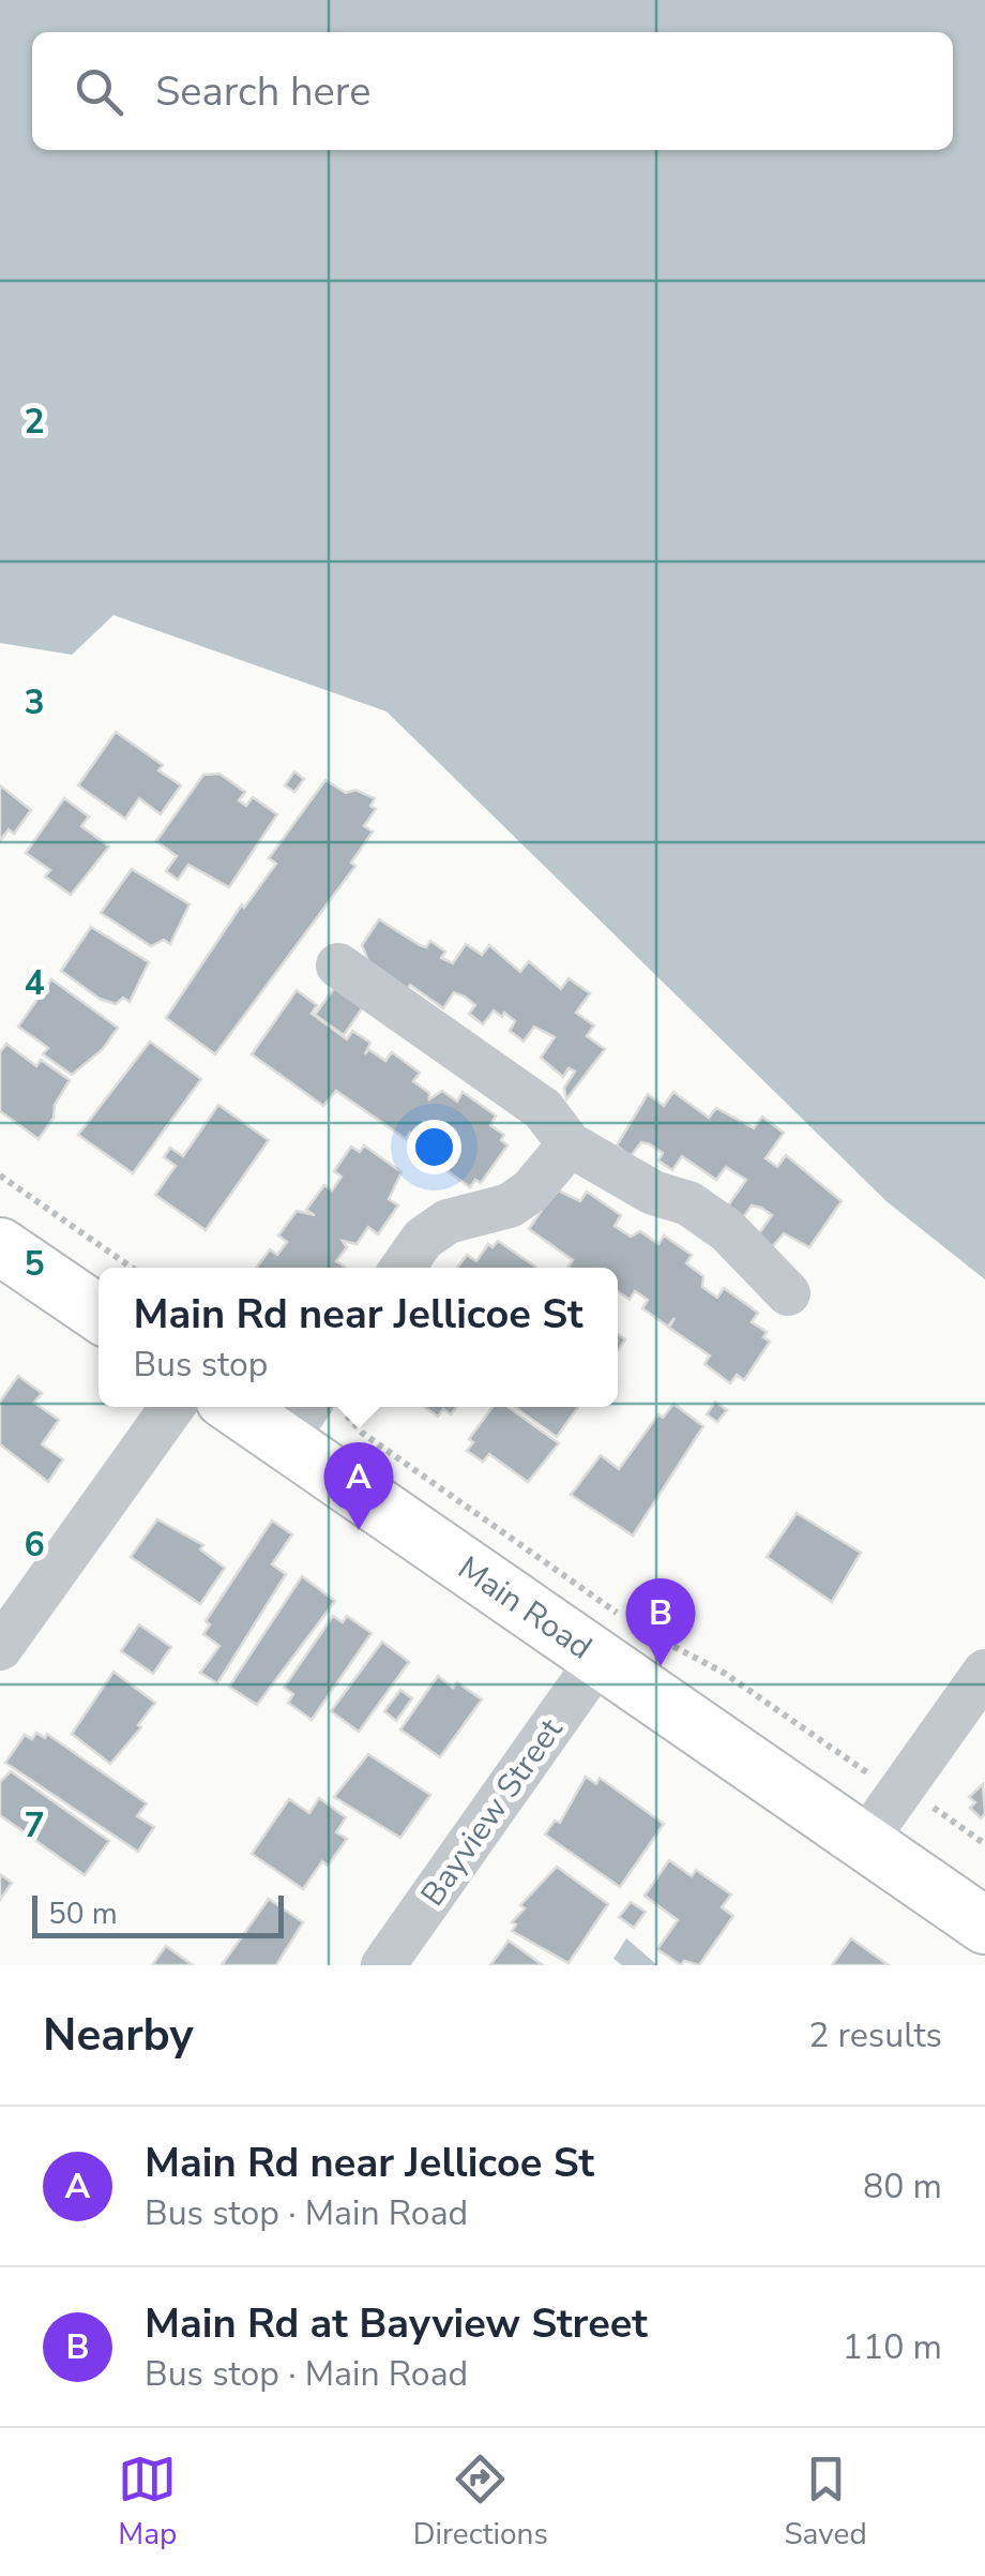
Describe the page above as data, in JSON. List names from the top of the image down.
{
  "streets": {
    "main road": ["Main Road"],
    "street": ["Bayview Street"]
  },
  "crossings": [
    ["Main Road", "Bayview Street"]
  ],
  "scale_bar": "50 m",
  "page": {
    "search": "Search here",
    "popup": ["Main Rd near Jellicoe St", "Bus stop"],
    "pins": ["A", "B"],
    "scale": "50 m",
    "heading": ["Nearby", "2 results"],
    "list": [
      {
        "mark": "A",
        "name": "Main Rd near Jellicoe St",
        "note": "Bus stop · Main Road",
        "value": "80 m"
      },
      {
        "mark": "B",
        "name": "Main Rd at Bayview Street",
        "note": "Bus stop · Main Road",
        "value": "110 m"
      }
    ],
    "nav": ["Map", "Directions", "Saved"]
  },
  "grid": {
    "rows": [
      "2",
      "3",
      "4",
      "5",
      "6",
      "7"
    ]
  }
}
